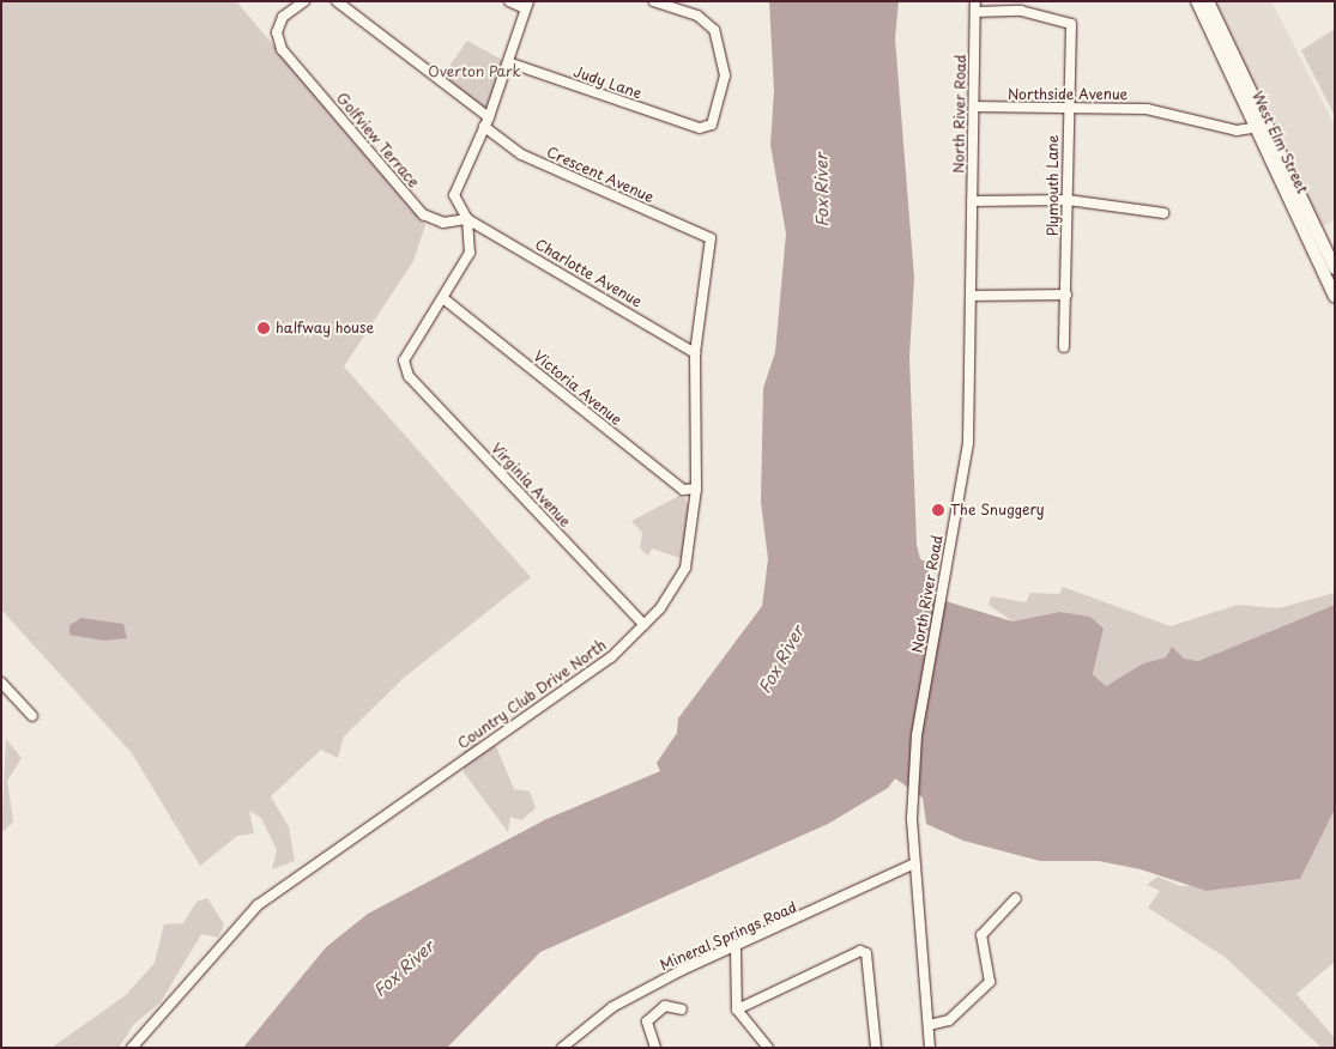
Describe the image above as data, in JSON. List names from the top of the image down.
{
  "streets": {
    "main road": ["West Elm Street"],
    "street": [
      "Judy Lane",
      "Northside Avenue",
      "North River Road",
      "Golfview Terrace",
      "Crescent Avenue",
      "Plymouth Lane",
      "Charlotte Avenue",
      "Victoria Avenue",
      "Virginia Avenue",
      "Country Club Drive North",
      "Mineral Springs Road"
    ]
  },
  "crossings": [
    ["Northside Avenue", "North River Road"],
    ["Northside Avenue", "West Elm Street"],
    ["Northside Avenue", "Plymouth Lane"],
    ["North River Road", "Plymouth Lane"],
    ["North River Road", "Mineral Springs Road"],
    ["Golfview Terrace", "Charlotte Avenue"],
    ["Crescent Avenue", "Country Club Drive North"],
    ["Charlotte Avenue", "Country Club Drive North"],
    ["Victoria Avenue", "Virginia Avenue"],
    ["Victoria Avenue", "Country Club Drive North"],
    ["Virginia Avenue", "Country Club Drive North"]
  ],
  "water": ["Fox River"],
  "parks": ["Overton Park"],
  "places": ["halfway house", "The Snuggery"]
}
